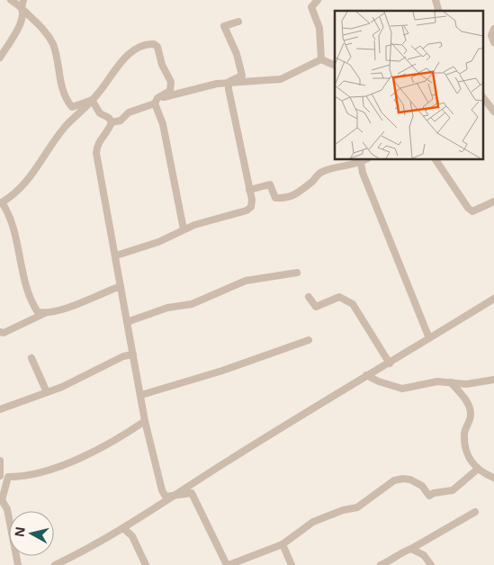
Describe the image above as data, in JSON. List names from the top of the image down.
{
  "north": "left"
}
